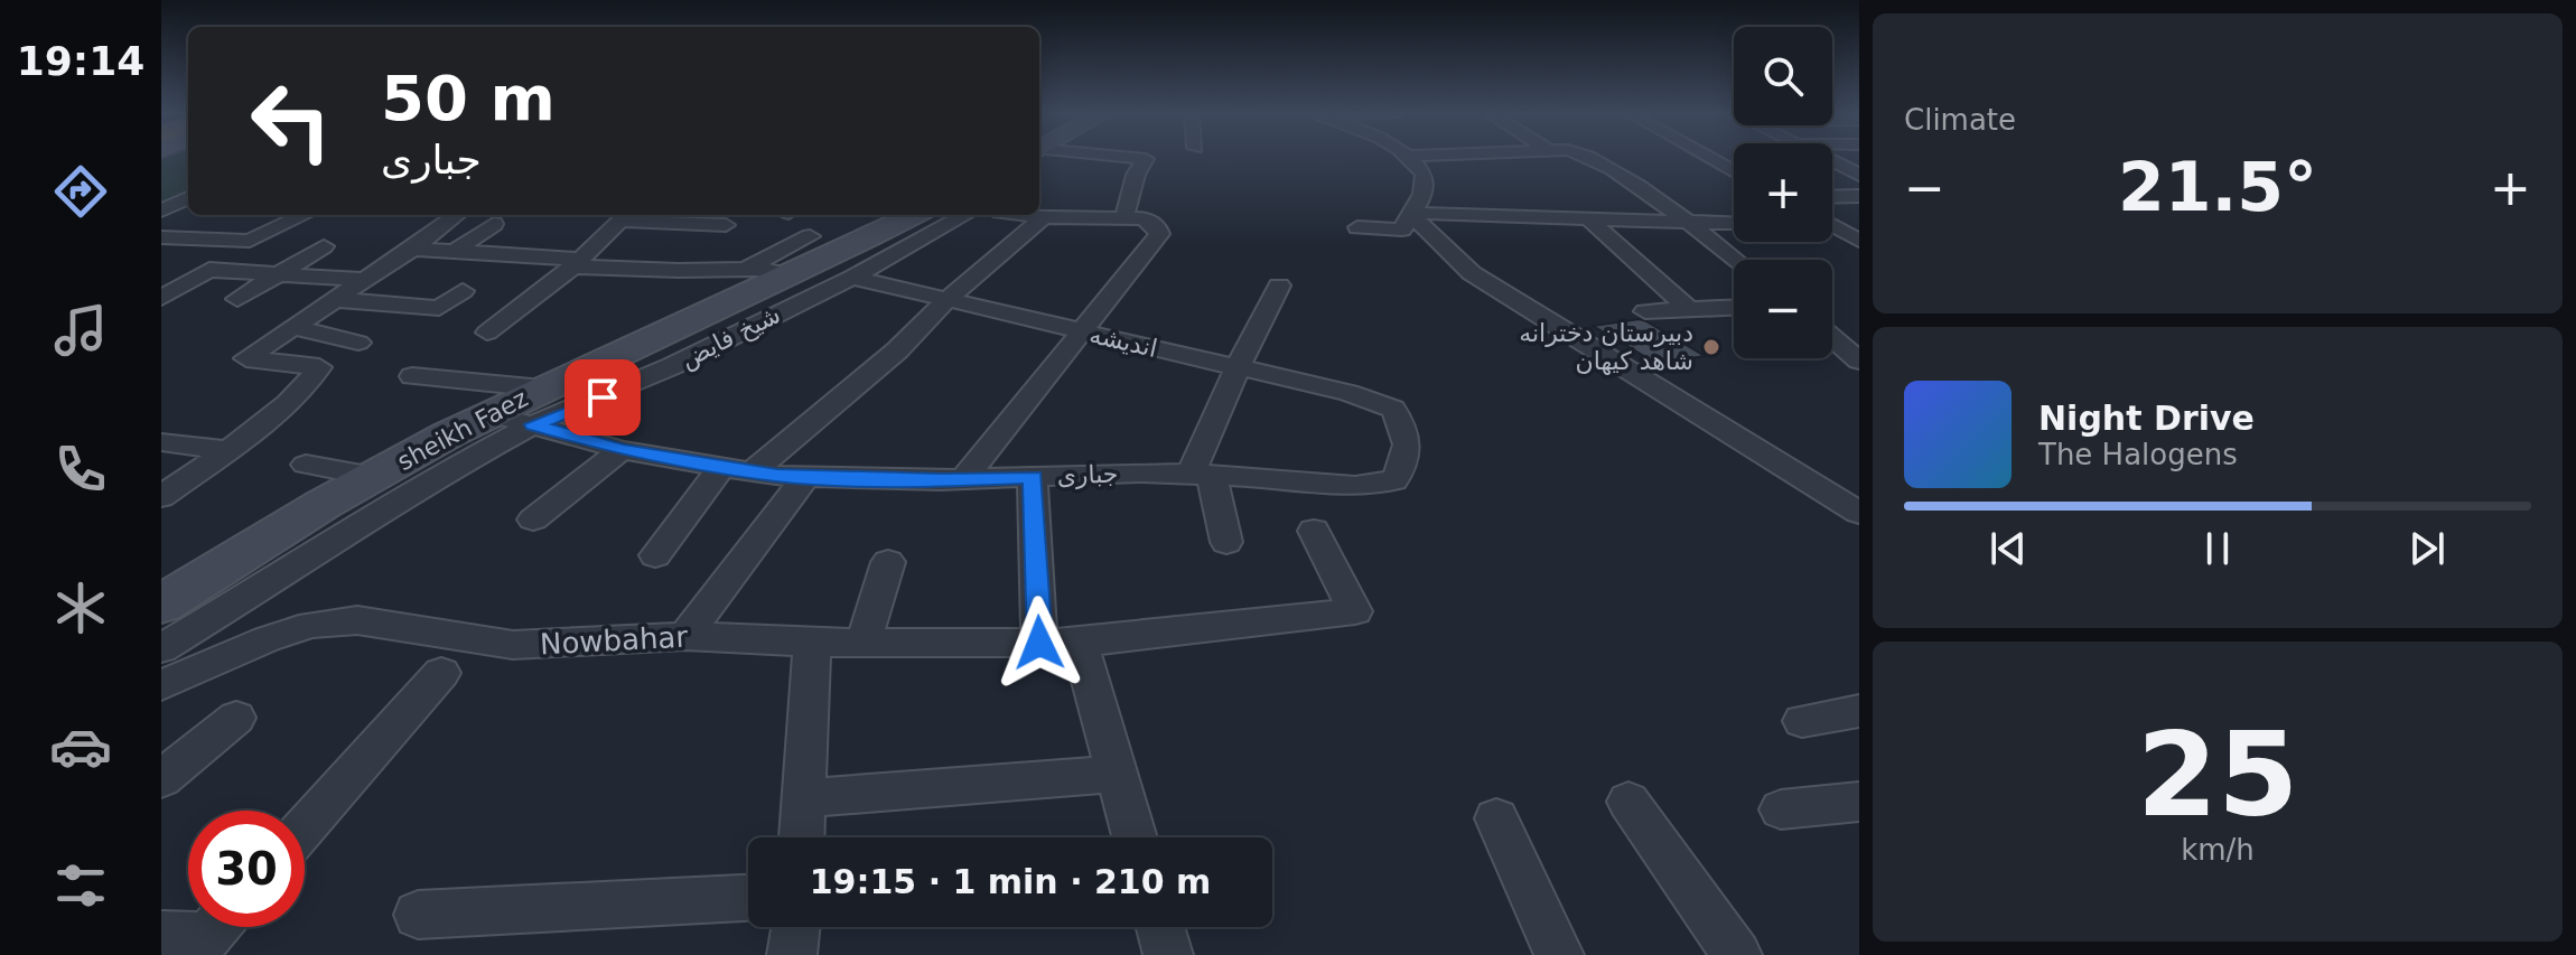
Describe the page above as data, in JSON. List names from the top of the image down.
{
  "streets": {
    "street": [
      "شیخ فایض",
      "اندیشه",
      "sheikh Faez",
      "جباری",
      "Nowbahar"
    ]
  },
  "crossings": [
    ["شیخ فایض", "اندیشه"],
    ["شیخ فایض", "sheikh Faez"],
    ["شیخ فایض", "جباری"],
    ["اندیشه", "جباری"],
    ["sheikh Faez", "جباری"]
  ],
  "places": ["دبیرستان دخترانه شاهد کیهان"],
  "page": {
    "tabs": "19:14",
    "tile": [
      "Climate",
      ["25", "km/h"]
    ],
    "map_buttons": ["+", "−"],
    "turn": ["50 m", "جباری"],
    "heat": ["−", "21.5°", "+"],
    "song": ["Night Drive", "The Halogens"],
    "limit": "30",
    "trip": "19:15 · 1 min · 210 m"
  }
}
